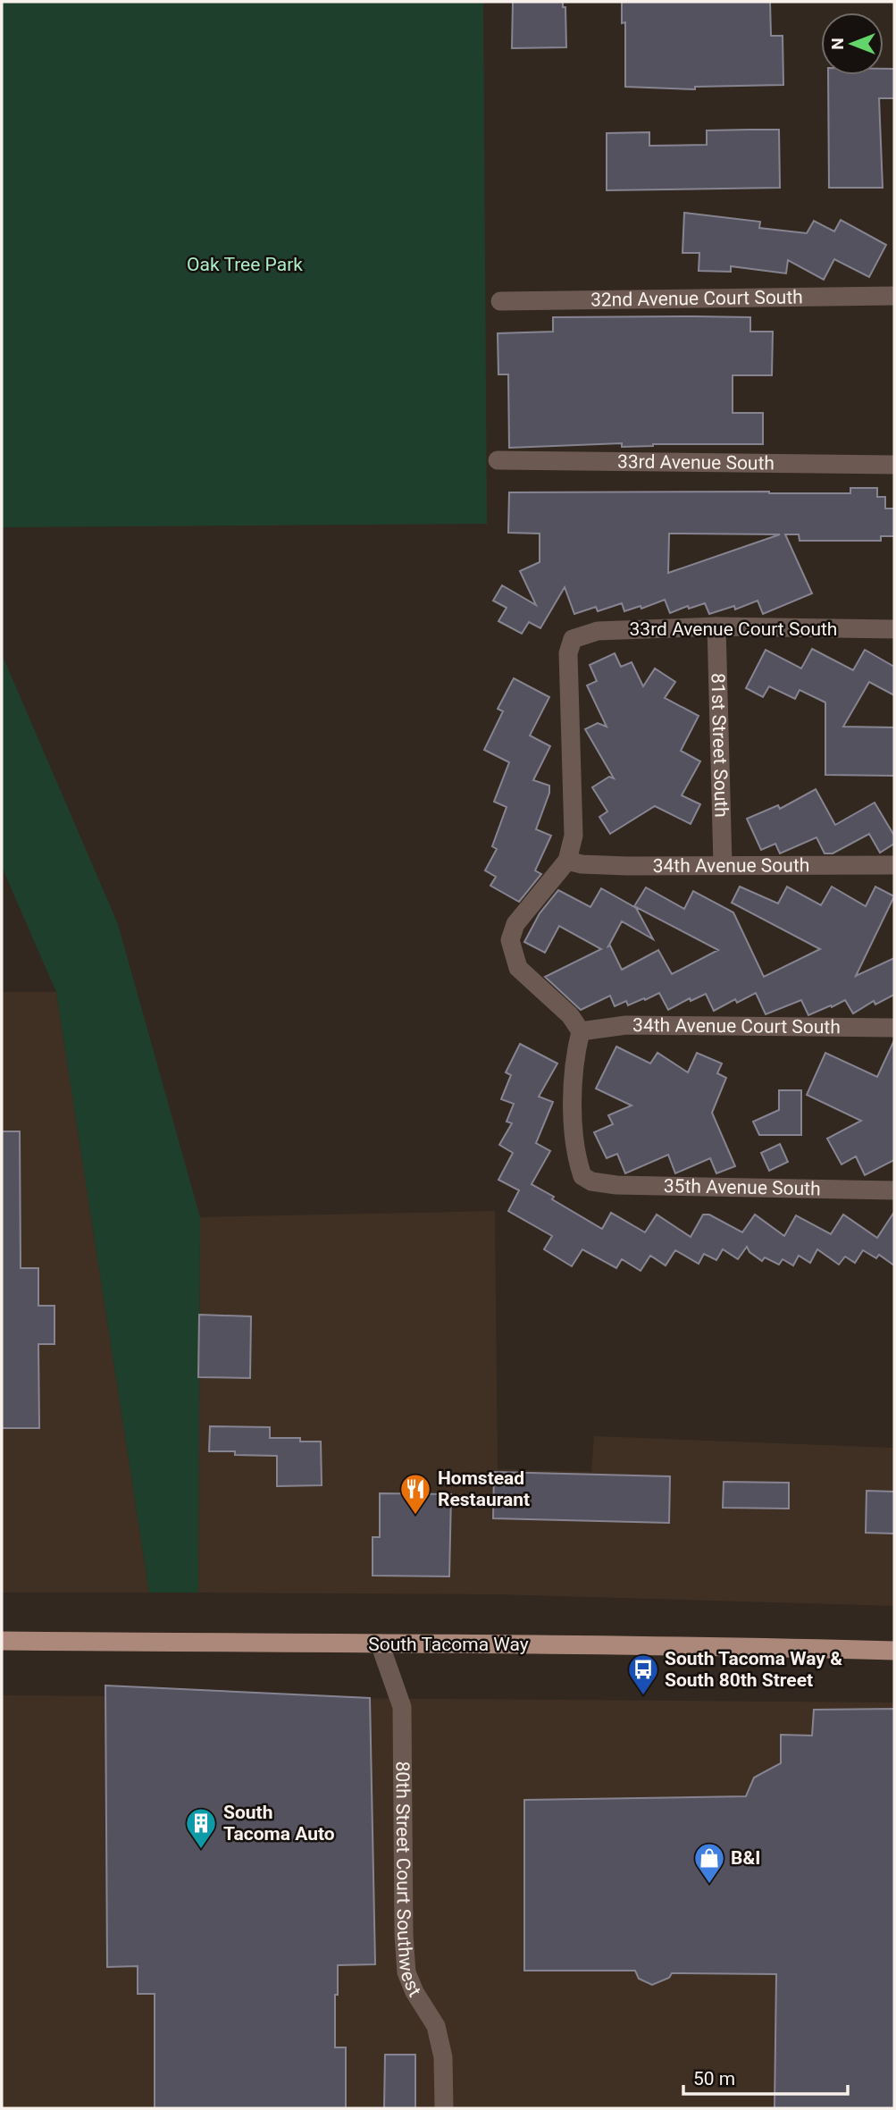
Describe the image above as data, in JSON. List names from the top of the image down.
{
  "streets": {
    "main road": ["South Tacoma Way"],
    "street": [
      "32nd Avenue Court South",
      "33rd Avenue South",
      "33rd Avenue Court South",
      "81st Street South",
      "34th Avenue South",
      "34th Avenue Court South",
      "35th Avenue South",
      "80th Street Court Southwest"
    ]
  },
  "crossings": [
    ["33rd Avenue Court South", "81st Street South"],
    ["33rd Avenue Court South", "34th Avenue South"],
    ["81st Street South", "34th Avenue South"],
    ["34th Avenue Court South", "35th Avenue South"],
    ["South Tacoma Way", "80th Street Court Southwest"]
  ],
  "parks": ["Oak Tree Park"],
  "places": {
    "restaurant": ["Homstead Restaurant"],
    "bus stop": ["South Tacoma Way & South 80th Street"],
    "building": ["South Tacoma Auto"],
    "shop": ["B&I"]
  },
  "scale_bar": "50 m",
  "north": "left"
}
